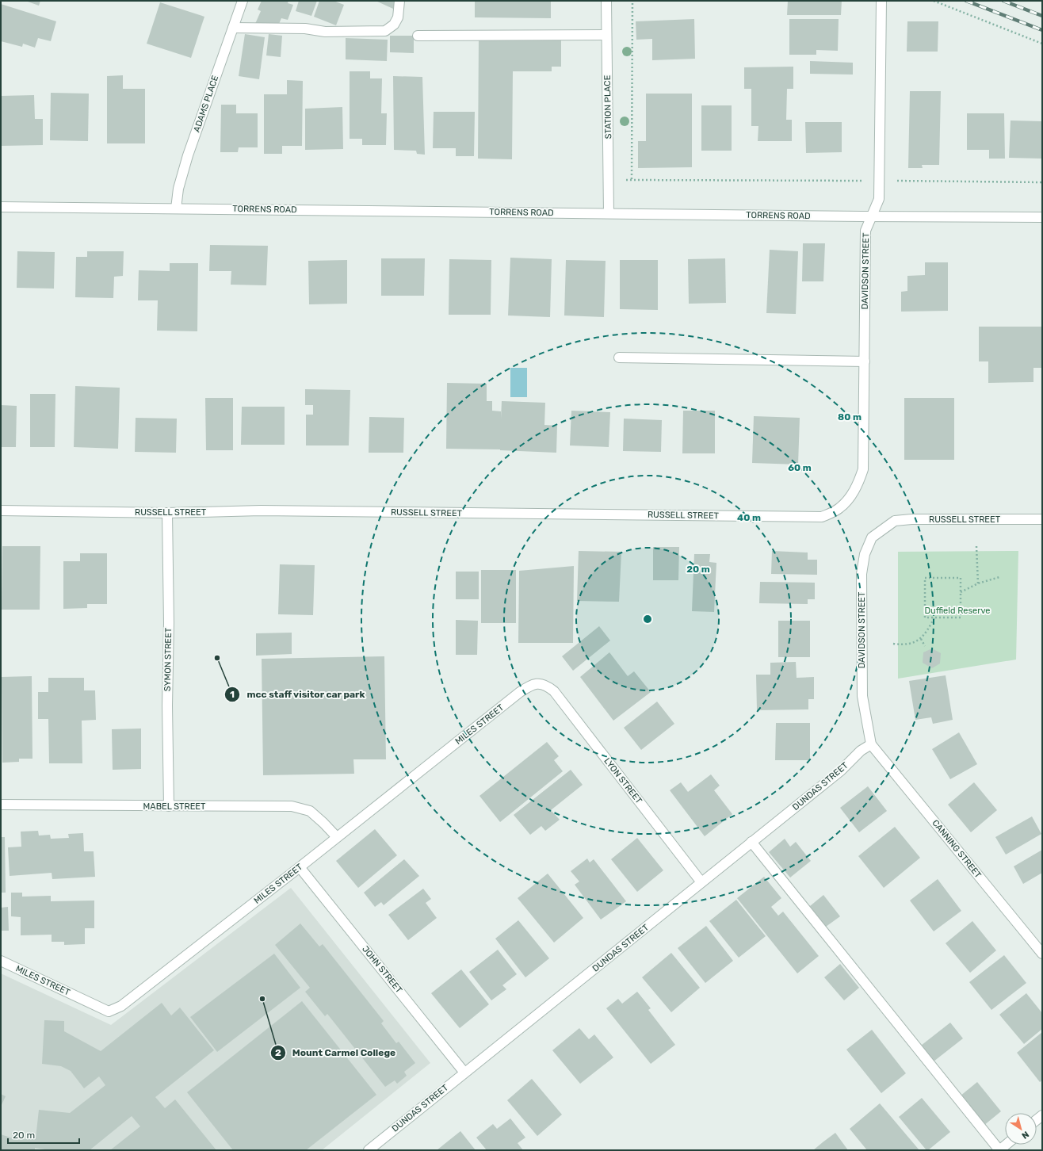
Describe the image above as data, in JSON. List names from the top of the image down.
{
  "streets": {
    "street": [
      "ADAMS PLACE",
      "STATION PLACE",
      "TORRENS ROAD",
      "DAVIDSON STREET",
      "RUSSELL STREET",
      "SYMON STREET",
      "MILES STREET",
      "LYON STREET",
      "DUNDAS STREET",
      "MABEL STREET",
      "CANNING STREET",
      "JOHN STREET"
    ]
  },
  "crossings": [
    ["ADAMS PLACE", "TORRENS ROAD"],
    ["STATION PLACE", "TORRENS ROAD"],
    ["TORRENS ROAD", "DAVIDSON STREET"],
    ["DAVIDSON STREET", "RUSSELL STREET"],
    ["DAVIDSON STREET", "DUNDAS STREET"],
    ["DAVIDSON STREET", "CANNING STREET"],
    ["RUSSELL STREET", "SYMON STREET"],
    ["SYMON STREET", "MABEL STREET"],
    ["MILES STREET", "LYON STREET"],
    ["MILES STREET", "MABEL STREET"],
    ["MILES STREET", "JOHN STREET"],
    ["LYON STREET", "DUNDAS STREET"],
    ["DUNDAS STREET", "CANNING STREET"],
    ["DUNDAS STREET", "JOHN STREET"]
  ],
  "parks": ["Duffield Reserve"],
  "places": ["mcc staff visitor car park", "Mount Carmel College"],
  "scale_bar": "20 m",
  "north": "bottom right",
  "rings": [
    "80 m",
    "60 m",
    "40 m",
    "20 m"
  ]
}
